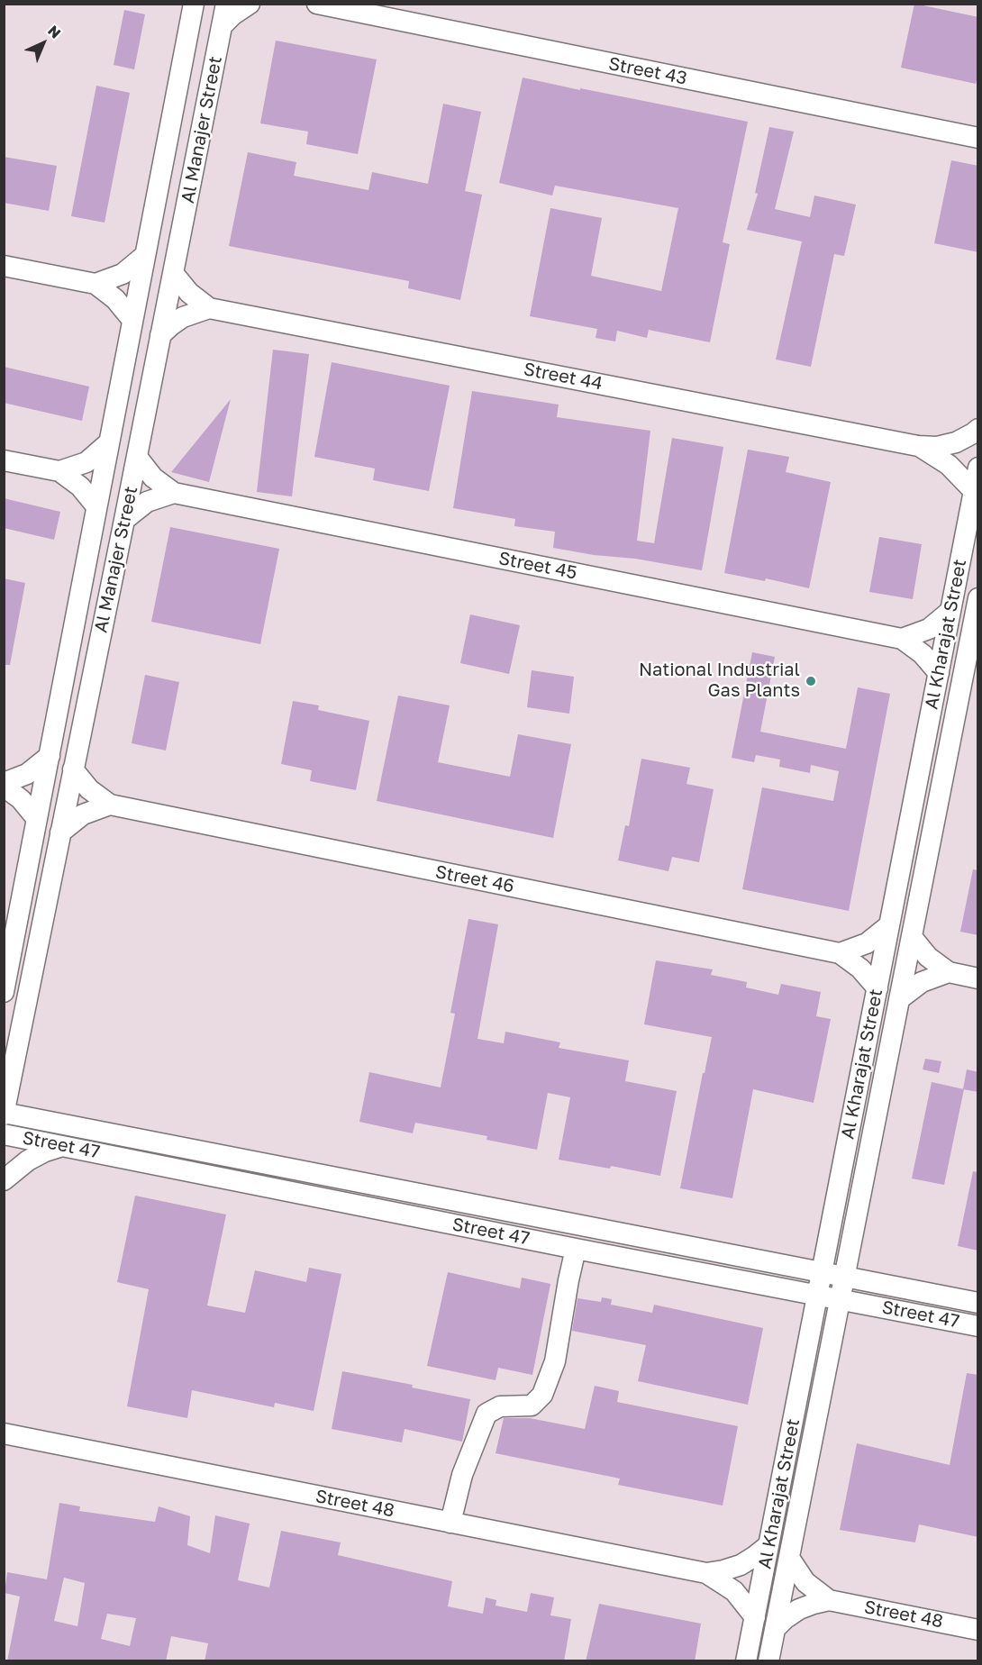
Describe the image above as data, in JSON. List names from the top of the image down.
{
  "streets": {
    "street": [
      "Street 43",
      "Al Manajer Street",
      "Street 44",
      "Street 45",
      "Al Kharajat Street",
      "Street 46",
      "Street 47",
      "Street 48"
    ]
  },
  "crossings": [
    ["Al Manajer Street", "Street 44"],
    ["Al Manajer Street", "Street 45"],
    ["Al Manajer Street", "Street 46"],
    ["Al Manajer Street", "Street 47"],
    ["Street 44", "Al Kharajat Street"],
    ["Street 45", "Al Kharajat Street"],
    ["Al Kharajat Street", "Street 46"],
    ["Al Kharajat Street", "Street 47"],
    ["Al Kharajat Street", "Street 48"]
  ],
  "places": ["National Industrial Gas Plants"],
  "north": "top right"
}
